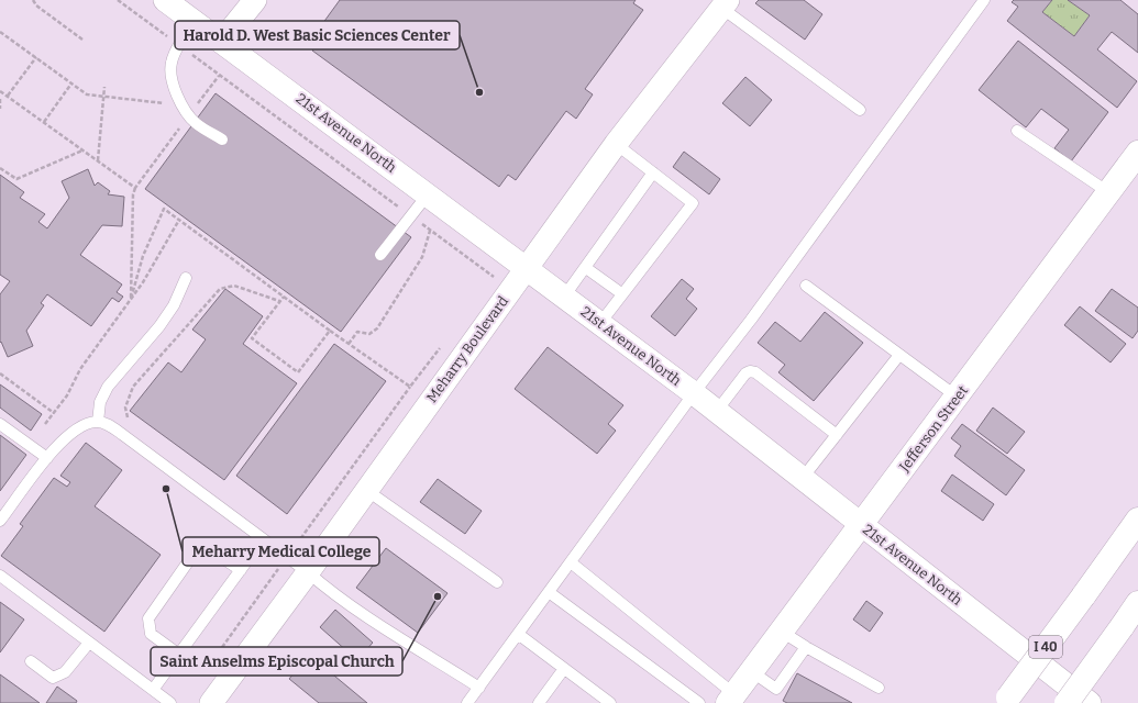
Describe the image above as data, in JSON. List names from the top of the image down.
{
  "streets": {
    "main road": ["Jefferson Street", "I 40"],
    "street": ["21st Avenue North", "Meharry Boulevard"]
  },
  "crossings": [
    ["21st Avenue North", "Meharry Boulevard"],
    ["21st Avenue North", "Jefferson Street"]
  ],
  "places": ["Harold D. West Basic Sciences Center", "Meharry Medical College", "Saint Anselms Episcopal Church"]
}
